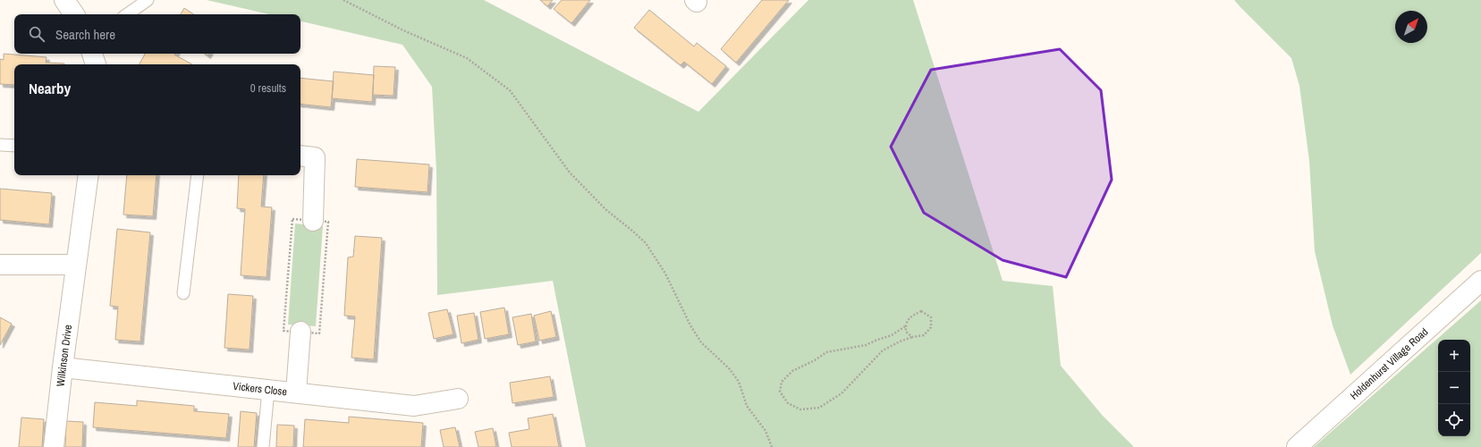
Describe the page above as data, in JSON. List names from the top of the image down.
{
  "streets": {
    "street": ["Wilkinson Drive", "Holdenhurst Village Road", "Vickers Close"]
  },
  "crossings": [
    ["Wilkinson Drive", "Vickers Close"]
  ],
  "north": "top right",
  "page": {
    "search": "Search here",
    "heading": ["Nearby", "0 results"],
    "map_buttons": ["+", "−"]
  }
}
